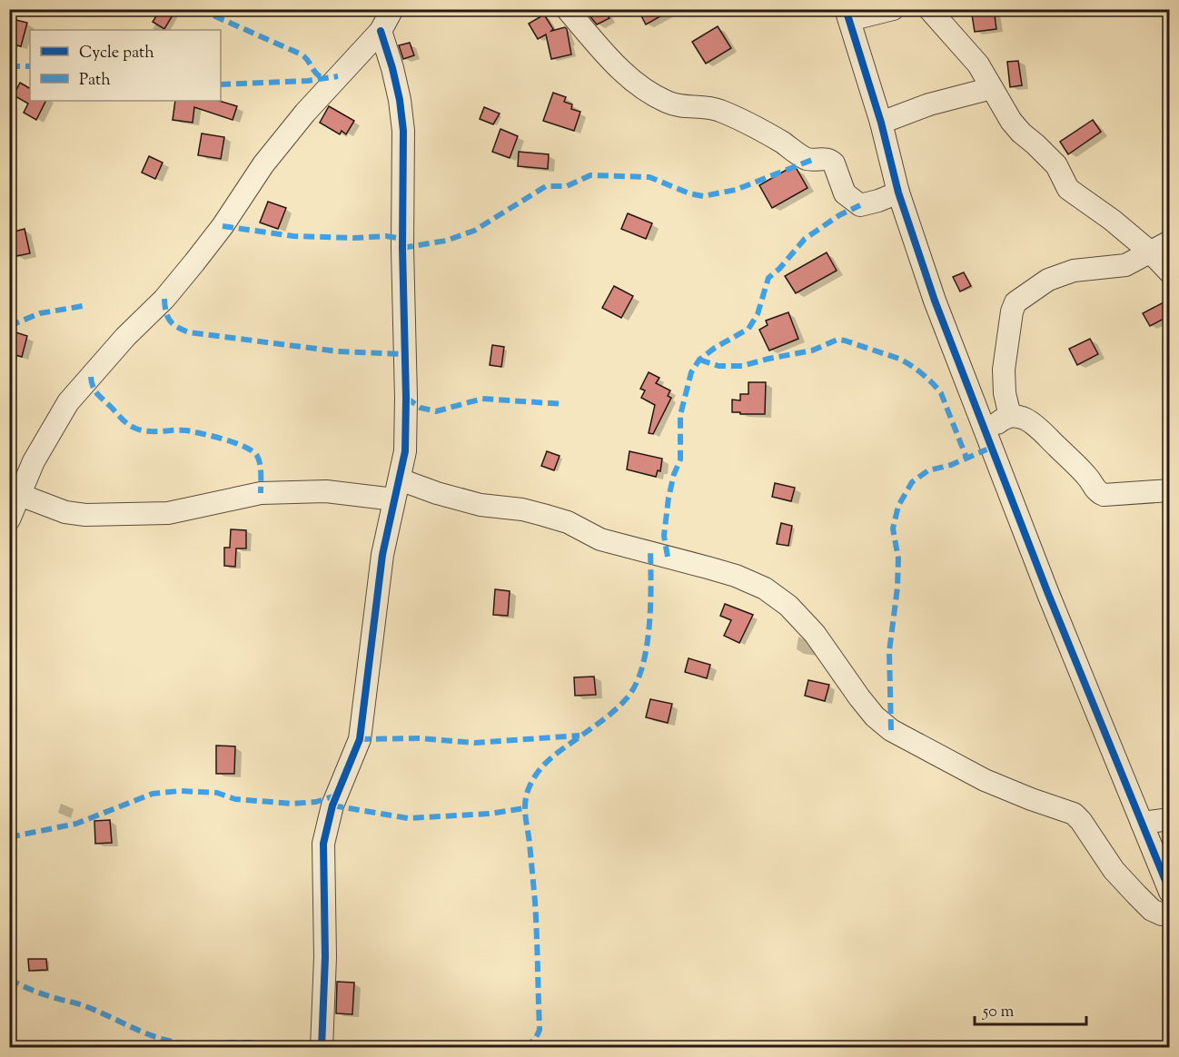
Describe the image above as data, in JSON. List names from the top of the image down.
{
  "legend": ["Cycle path", "Path"],
  "scale_bar": "50 m"
}
